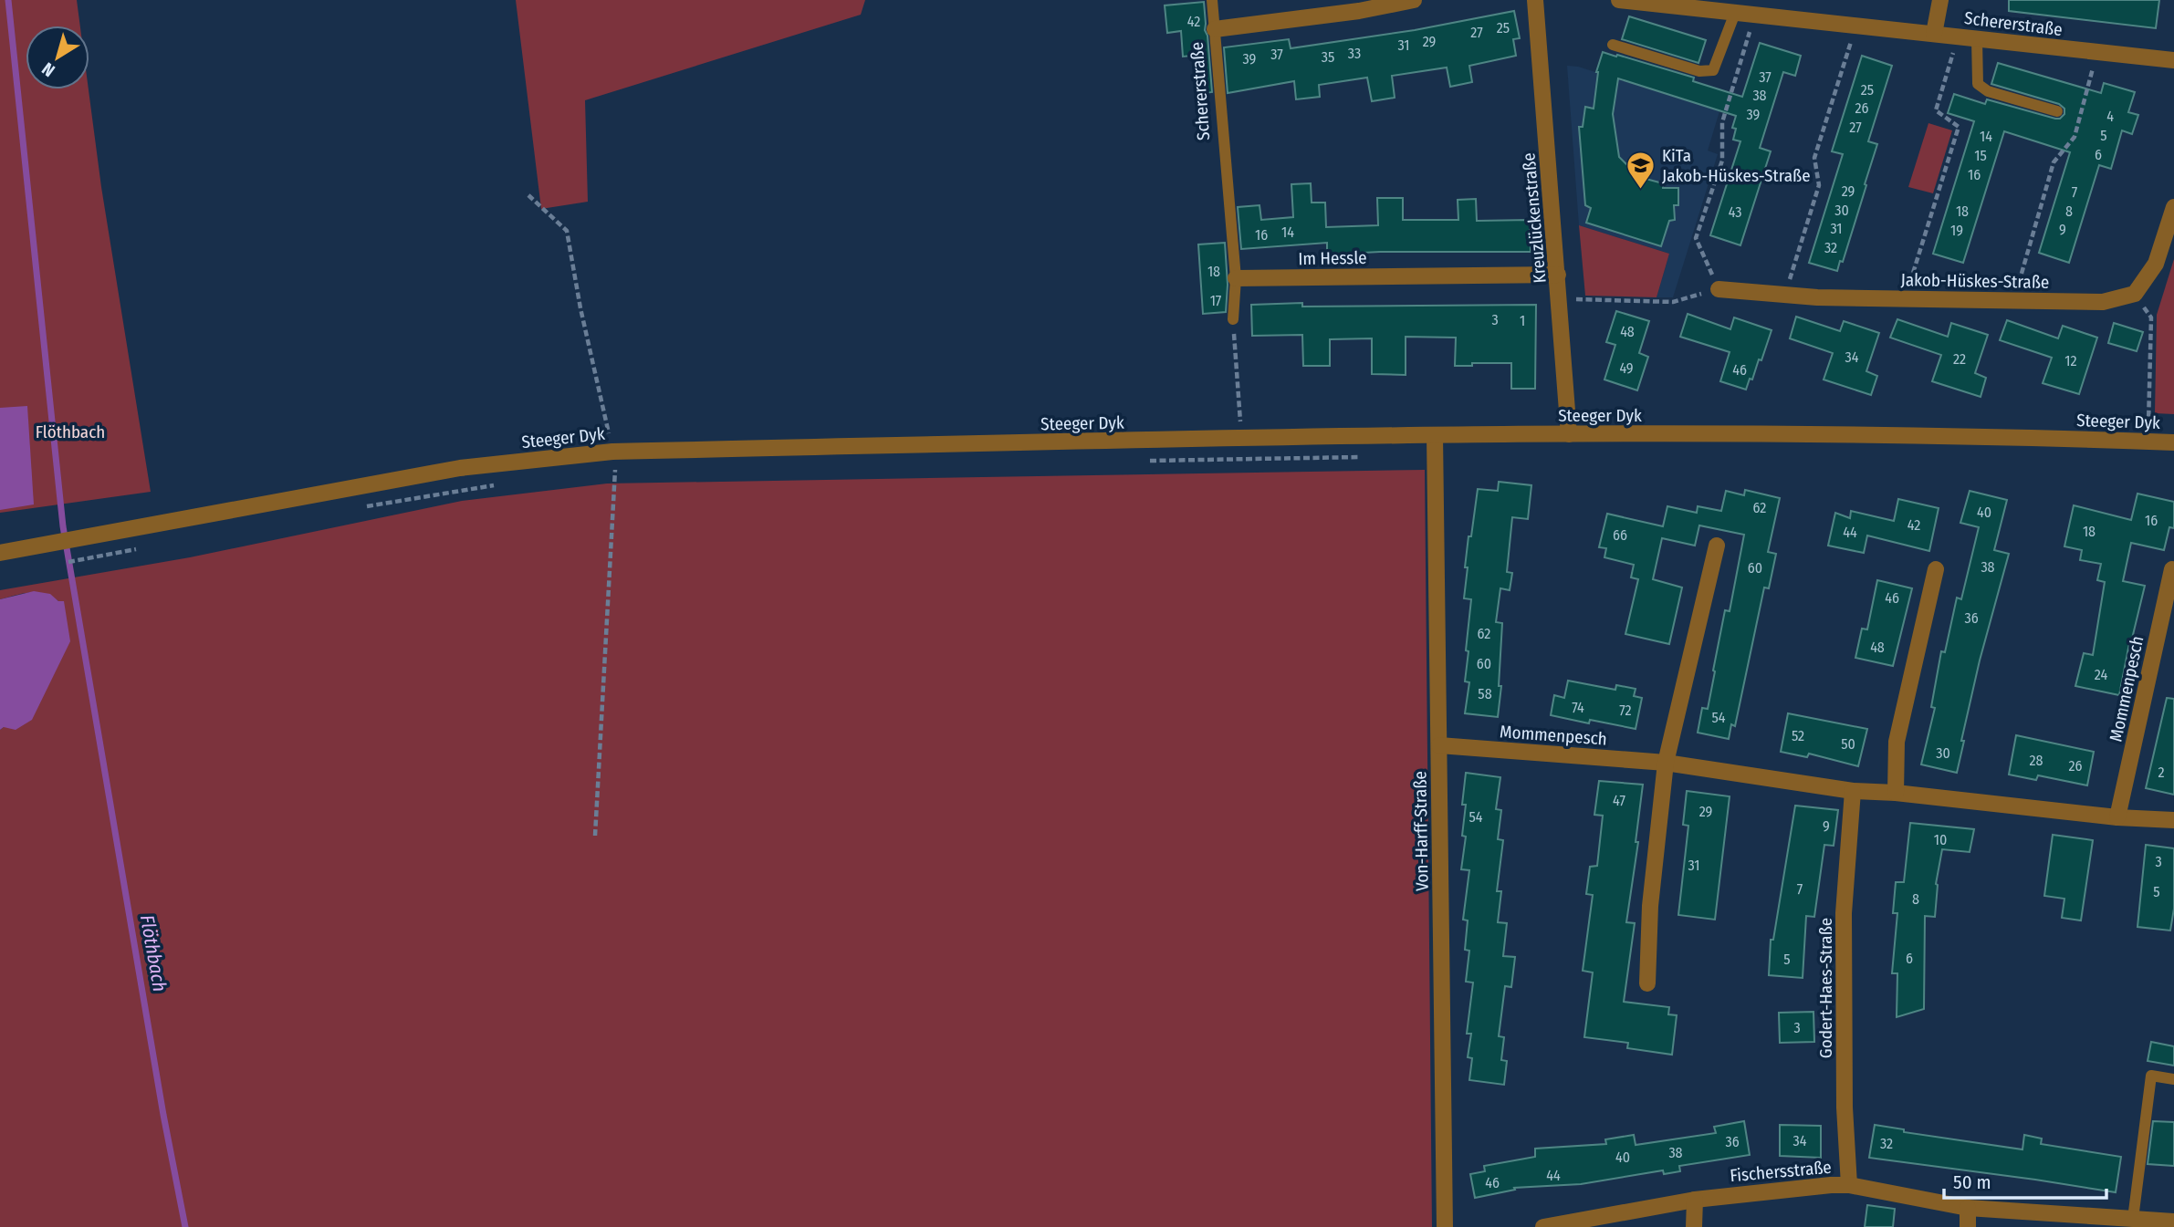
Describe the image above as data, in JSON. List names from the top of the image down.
{
  "streets": {
    "street": [
      "Schererstraße",
      "Kreuzlückenstraße",
      "Im Hessle",
      "Jakob-Hüskes-Straße",
      "Steeger Dyk",
      "Mommenpesch",
      "Von-Harff-Straße",
      "Godert-Haes-Straße",
      "Fischersstraße"
    ]
  },
  "crossings": [
    ["Schererstraße", "Im Hessle"],
    ["Kreuzlückenstraße", "Im Hessle"],
    ["Kreuzlückenstraße", "Steeger Dyk"],
    ["Steeger Dyk", "Von-Harff-Straße"],
    ["Mommenpesch", "Von-Harff-Straße"],
    ["Mommenpesch", "Godert-Haes-Straße"],
    ["Godert-Haes-Straße", "Fischersstraße"]
  ],
  "water": ["Flöthbach"],
  "parks": ["Flöthbach"],
  "places": {
    "school or university": ["KiTa Jakob-Hüskes-Straße"]
  },
  "house_numbers": [
    "42",
    "25",
    "27",
    "29",
    "31",
    "33",
    "37",
    "35",
    "39",
    "37",
    "25",
    "38",
    "26",
    "39",
    "4",
    "27",
    "5",
    "14",
    "6",
    "15",
    "16",
    "29",
    "7",
    "30",
    "18",
    "8",
    "43",
    "31",
    "9",
    "19",
    "14",
    "16",
    "32",
    "18",
    "17",
    "3",
    "1",
    "48",
    "34",
    "22",
    "12",
    "49",
    "46",
    "62",
    "40",
    "16",
    "42",
    "18",
    "44",
    "66",
    "38",
    "60",
    "46",
    "36",
    "62",
    "48",
    "60",
    "24",
    "58",
    "74",
    "72",
    "54",
    "52",
    "50",
    "30",
    "28",
    "26",
    "2",
    "47",
    "29",
    "54",
    "9",
    "10",
    "3",
    "31",
    "7",
    "5",
    "8",
    "6",
    "5",
    "3",
    "34",
    "36",
    "32",
    "38",
    "40",
    "44",
    "46"
  ],
  "scale_bar": "50 m",
  "north": "bottom left"
}
